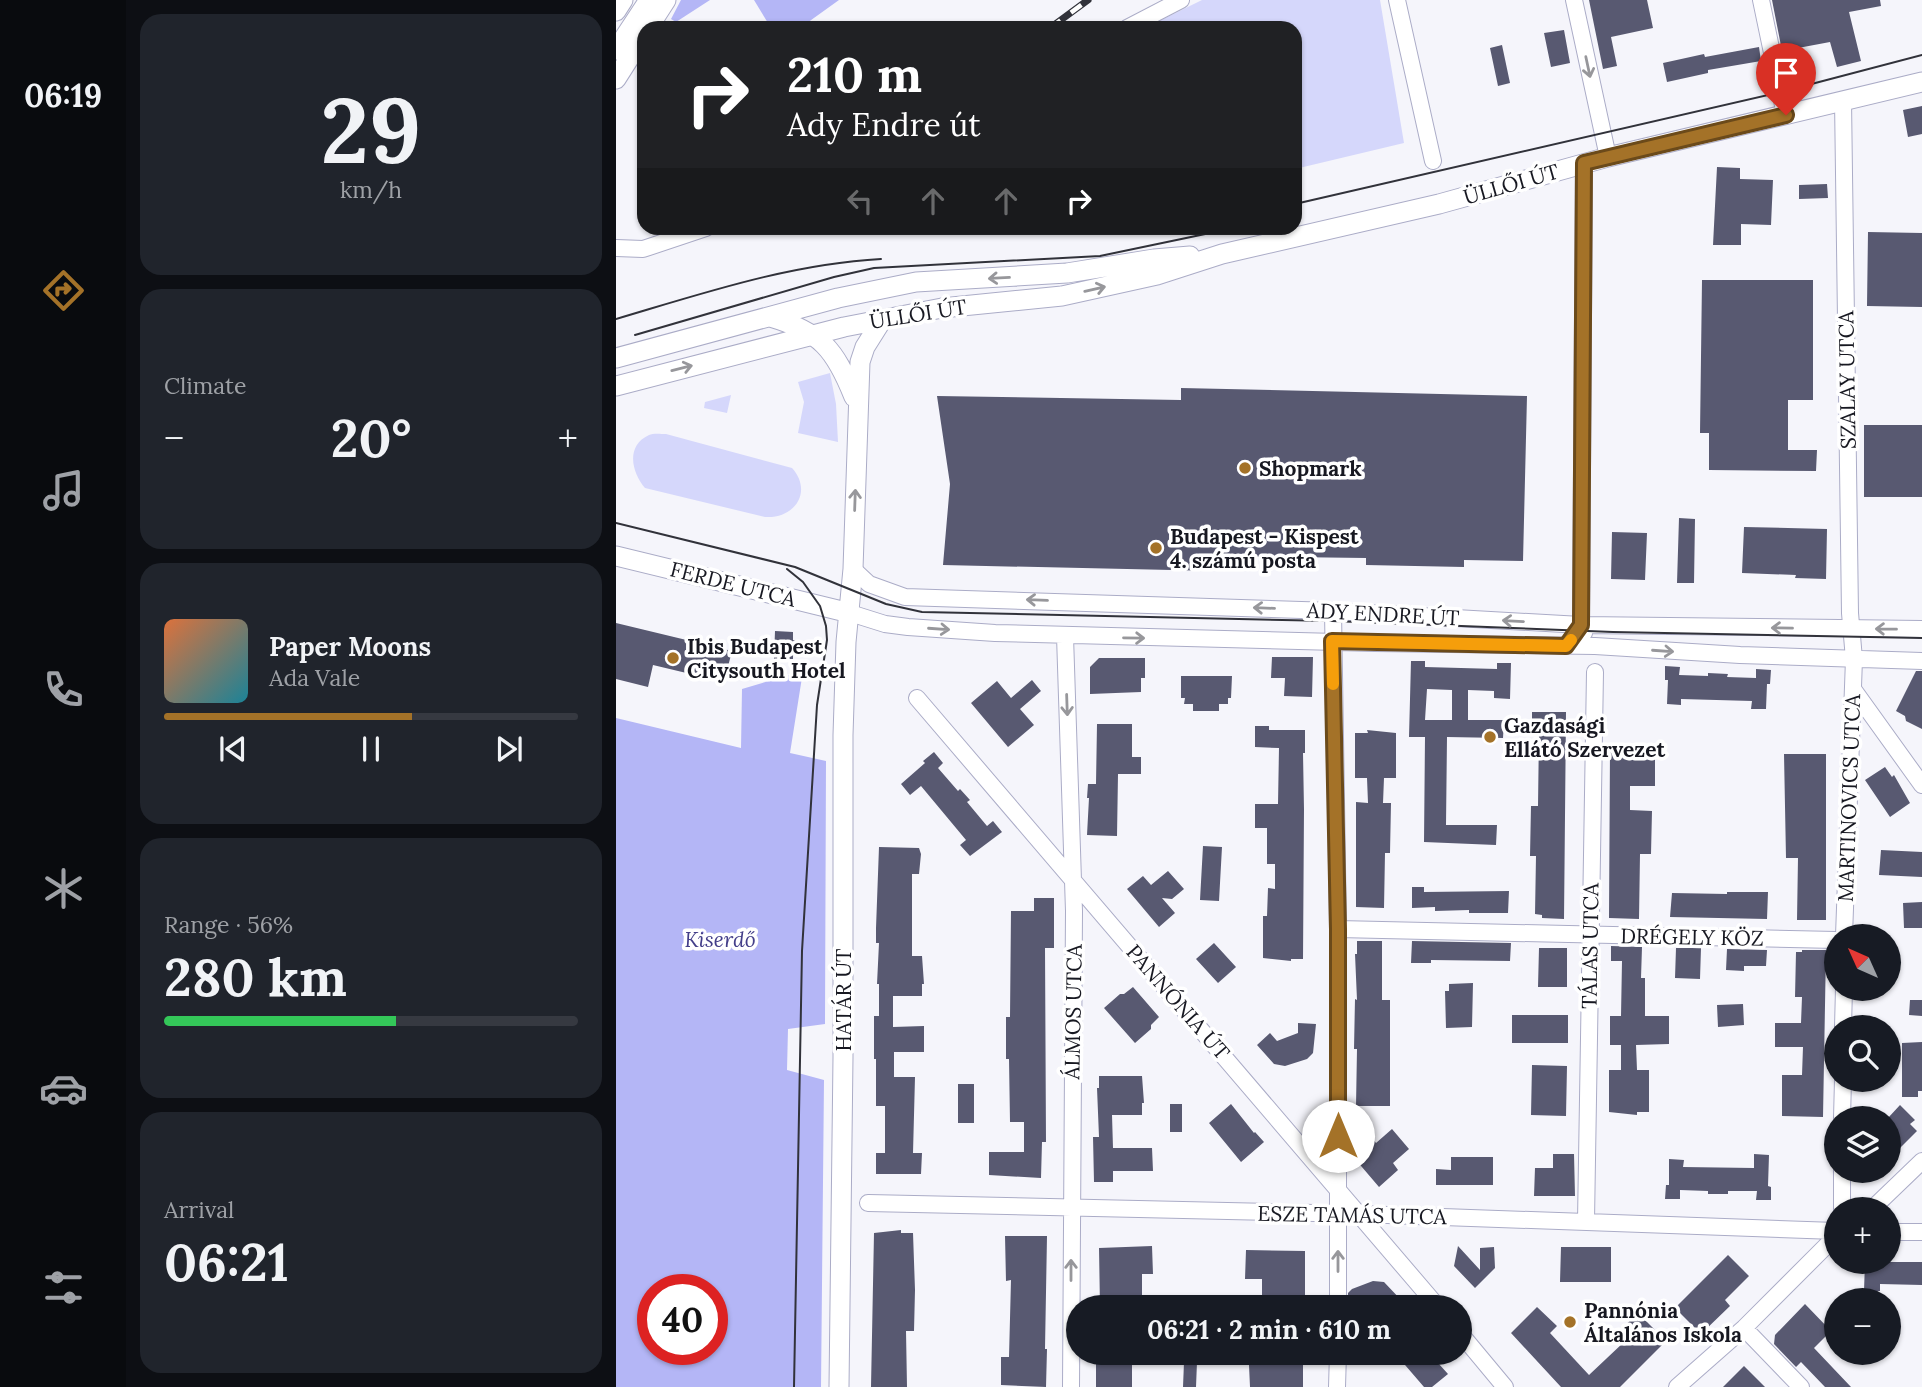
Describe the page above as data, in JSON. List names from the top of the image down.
{
  "streets": {
    "main road": ["ÜLLŐI ÚT", "FERDE UTCA", "HATÁR ÚT"],
    "street": [
      "SZALAY UTCA",
      "ADY ENDRE ÚT",
      "MARTINOVICS UTCA",
      "DRÉGELY KÖZ",
      "TÁLAS UTCA",
      "PANNÓNIA ÚT",
      "ÁLMOS UTCA",
      "ESZE TAMÁS UTCA"
    ]
  },
  "crossings": [
    ["ÜLLŐI ÚT", "SZALAY UTCA"],
    ["ÜLLŐI ÚT", "HATÁR ÚT"],
    ["SZALAY UTCA", "ADY ENDRE ÚT"],
    ["SZALAY UTCA", "MARTINOVICS UTCA"],
    ["FERDE UTCA", "ADY ENDRE ÚT"],
    ["FERDE UTCA", "HATÁR ÚT"],
    ["ADY ENDRE ÚT", "MARTINOVICS UTCA"],
    ["ADY ENDRE ÚT", "HATÁR ÚT"],
    ["ADY ENDRE ÚT", "ÁLMOS UTCA"],
    ["DRÉGELY KÖZ", "TÁLAS UTCA"],
    ["TÁLAS UTCA", "ESZE TAMÁS UTCA"],
    ["PANNÓNIA ÚT", "ÁLMOS UTCA"],
    ["PANNÓNIA ÚT", "ESZE TAMÁS UTCA"],
    ["ÁLMOS UTCA", "ESZE TAMÁS UTCA"]
  ],
  "parks": ["Kiserdő"],
  "places": [
    "Shopmark",
    "Budapest - Kispest 4. számú posta",
    "Ibis Budapest Citysouth Hotel",
    "Gazdasági Ellátó Szervezet",
    "Pannónia Általános Iskola"
  ],
  "north": "top left",
  "page": {
    "tabs": "06:19",
    "tile": [
      ["29", "km/h"],
      "Climate",
      ["Range · 56%", "280 km"],
      ["Arrival", "06:21"]
    ],
    "turn": ["210 m", "Ady Endre út"],
    "heat": ["−", "20°", "+"],
    "song": ["Paper Moons", "Ada Vale"],
    "map_buttons": ["+", "−"],
    "limit": "40",
    "trip": "06:21 · 2 min · 610 m"
  }
}
